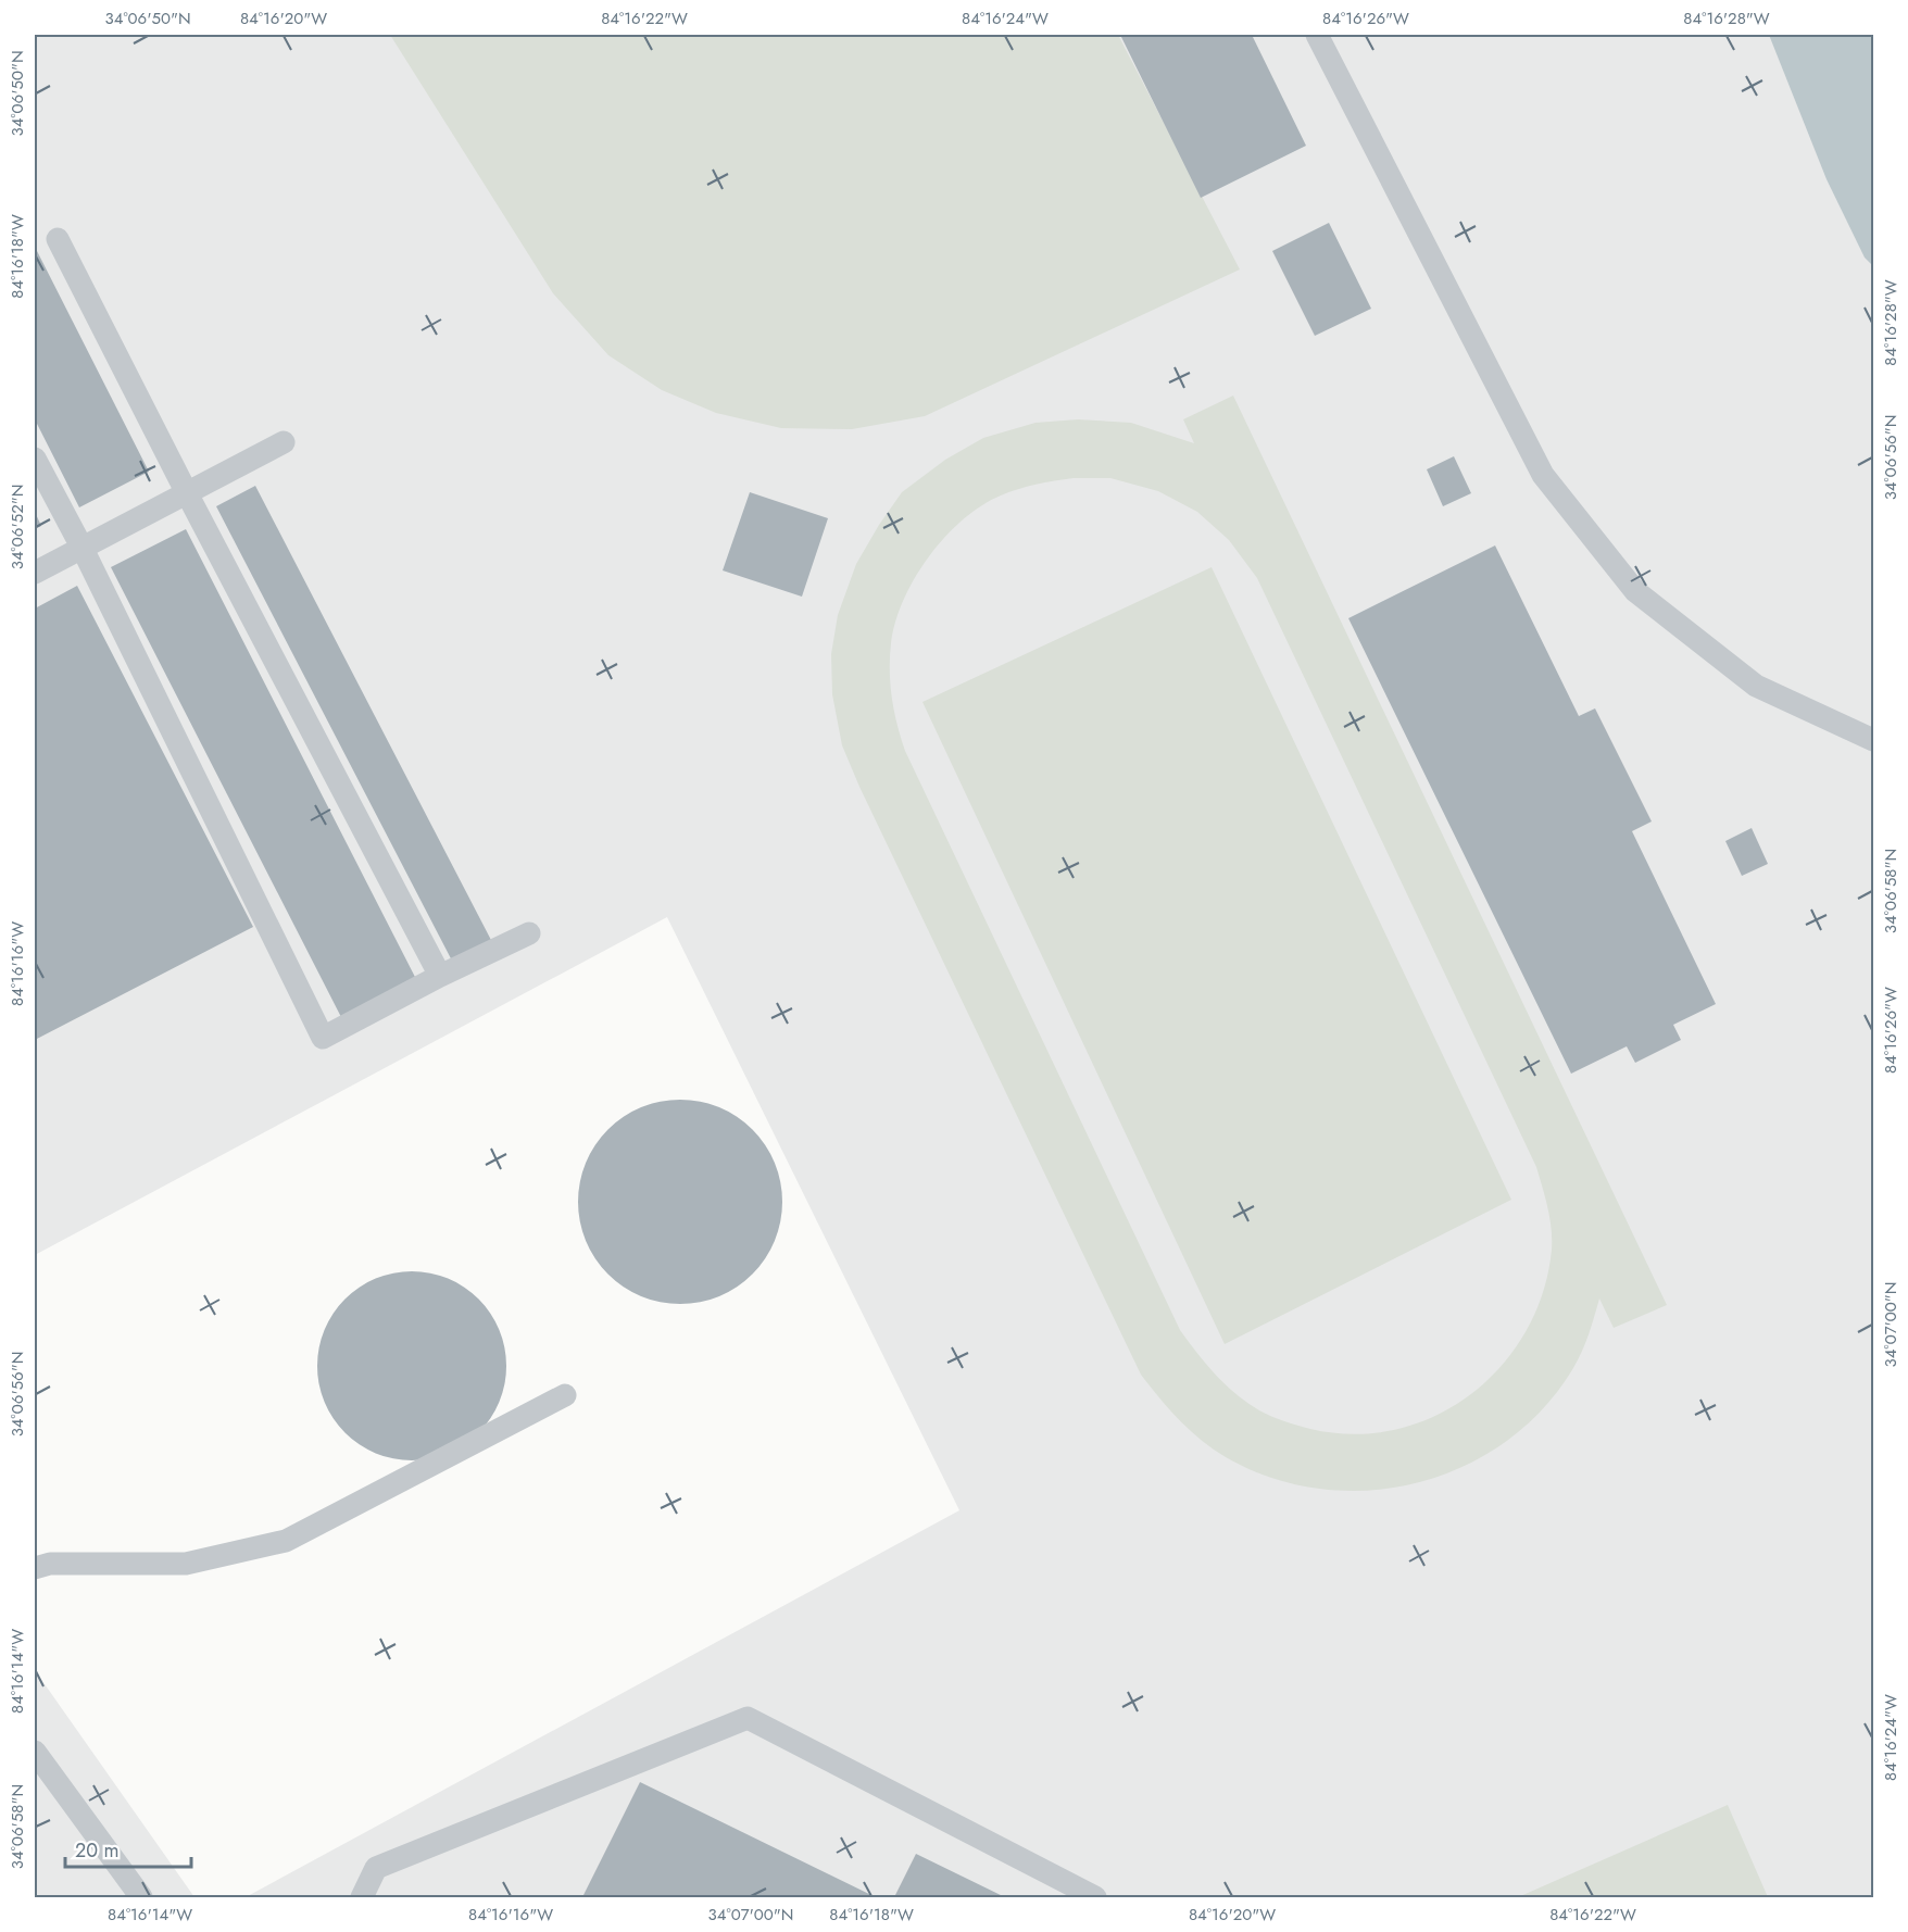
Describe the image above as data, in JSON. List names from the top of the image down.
{
  "scale_bar": "20 m",
  "coordinates": [
    "34°06'50\"N",
    "84°16'20\"W",
    "84°16'22\"W",
    "84°16'24\"W",
    "84°16'26\"W",
    "84°16'28\"W",
    "84°16'18\"W",
    "34°06'56\"N",
    "34°06'52\"N",
    "34°06'58\"N",
    "84°16'16\"W",
    "34°07'00\"N",
    "84°16'14\"W"
  ]
}
